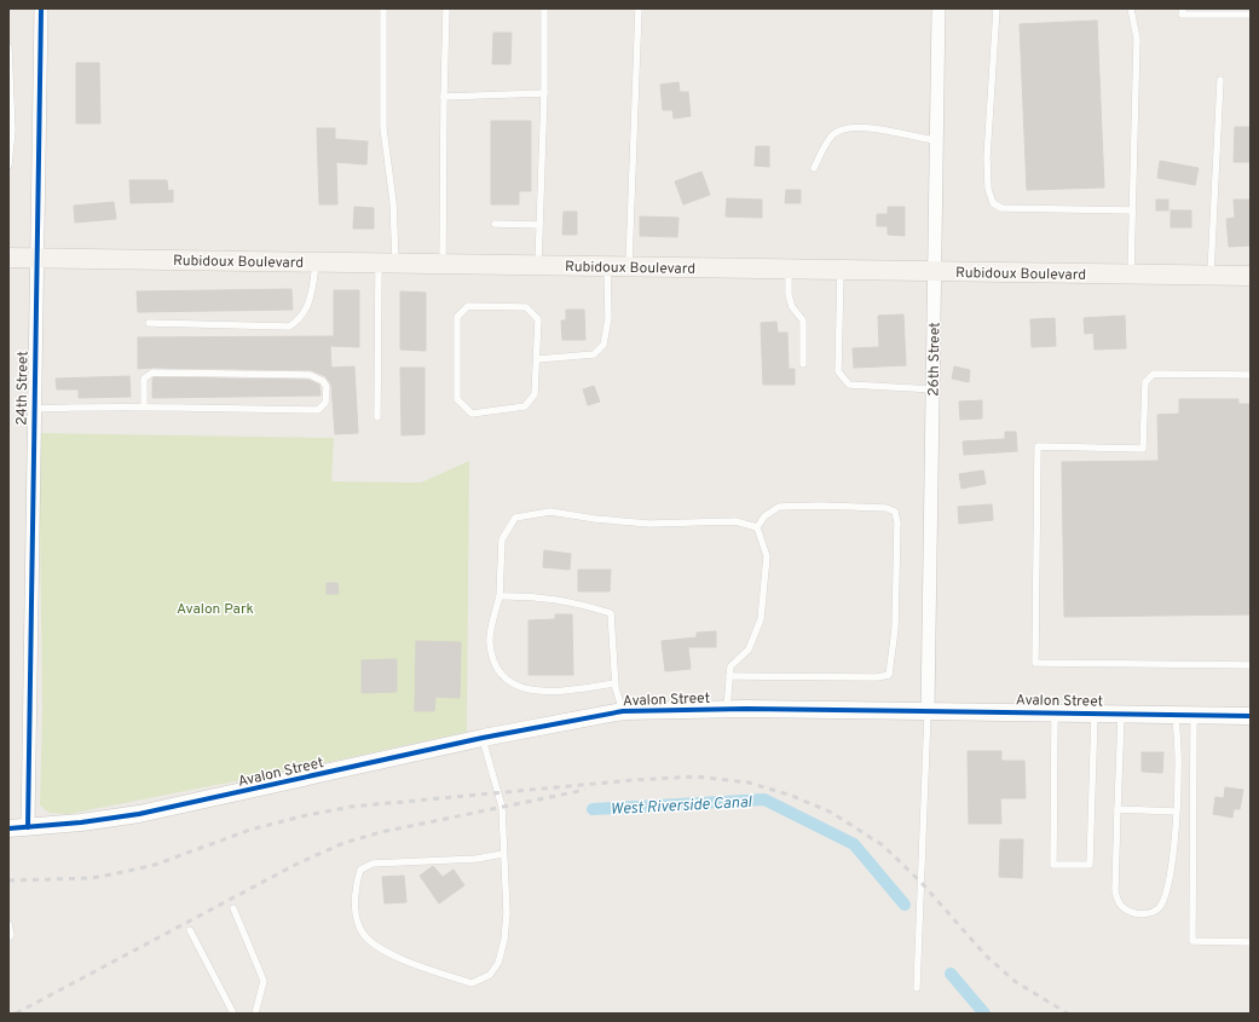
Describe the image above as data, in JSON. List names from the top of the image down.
{
  "streets": {
    "main road": ["Rubidoux Boulevard"],
    "street": ["26th Street", "24th Street", "Avalon Street"]
  },
  "crossings": [
    ["Rubidoux Boulevard", "26th Street"],
    ["Rubidoux Boulevard", "24th Street"],
    ["26th Street", "Avalon Street"],
    ["24th Street", "Avalon Street"]
  ],
  "water": ["West Riverside Canal"],
  "parks": ["Avalon Park"]
}
